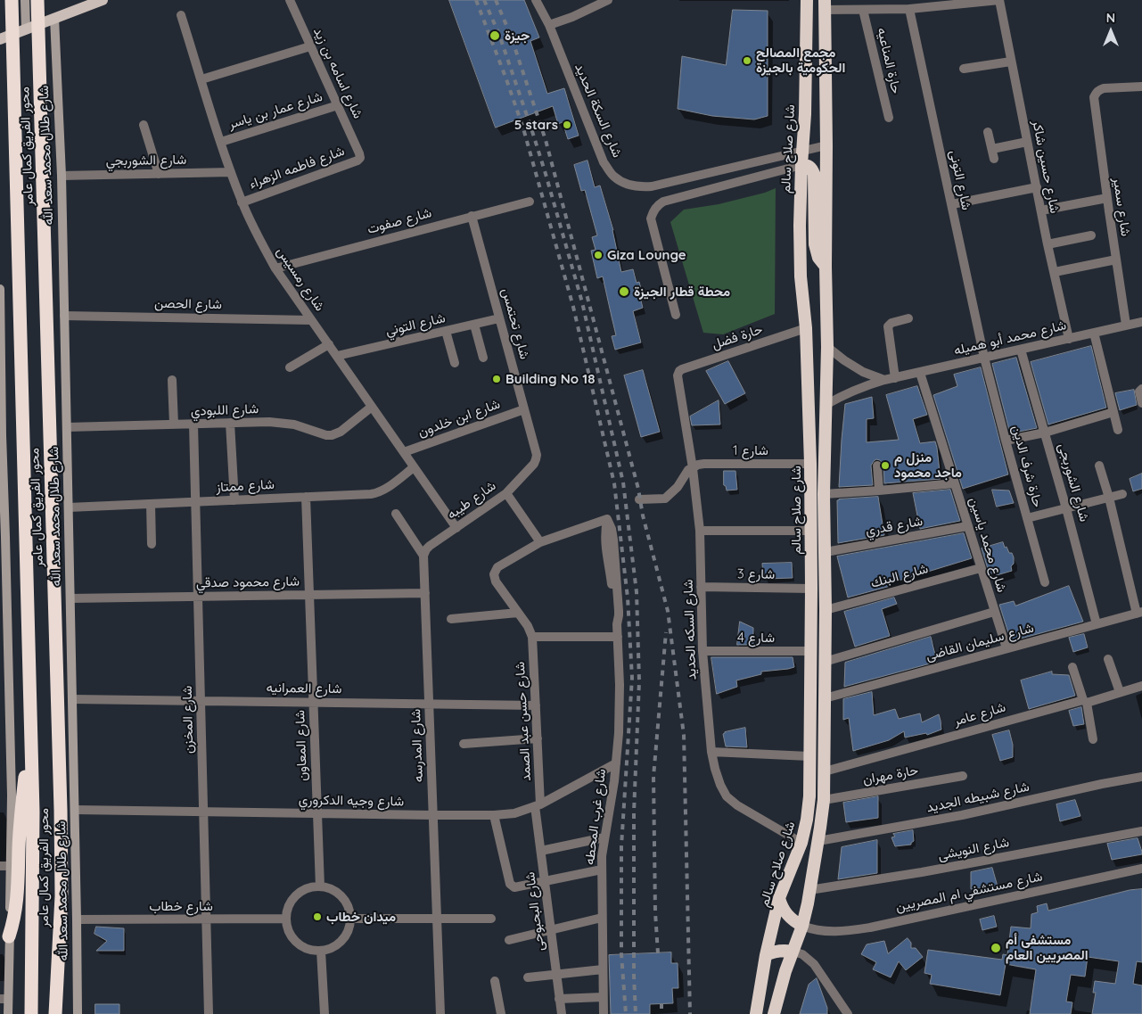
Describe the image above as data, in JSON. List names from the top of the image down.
{
  "streets": {
    "highway": ["محور الفريق كمال عامر", "شارع صلاح سالم"],
    "main road": ["شارع طلال محمد سعد الله"],
    "street": [
      "حارة المناعيه",
      "شارع اسامه بن زيد",
      "شارع عمار بن ياسر",
      "شارع السكة الحديد",
      "شارع الشوربجي",
      "شارع حسين شاكر",
      "شارع فاطمه الزهراء",
      "شارع التونى",
      "شارع سمير",
      "شارع صفوت",
      "شارع رمسيس",
      "شارع الحصن",
      "شارع تحتمس",
      "شارع التوني",
      "حارة فضل",
      "شارع محمد أبو هميله",
      "شارع اللبودي",
      "شارع ابن خلدون",
      "شارع 1",
      "حارة شرف الدين",
      "شارع الشوربجى",
      "شارع ممتاز",
      "شارع طيبه",
      "شارع قدري",
      "شارع محمد ياسين",
      "شارع 3",
      "شارع البنك",
      "شارع محمود صدقي",
      "شارع السكه الحديد",
      "شارع 4",
      "شارع سليمان القاضى",
      "شارع العمرانيه",
      "شارع عامر",
      "شارع المخزن",
      "شارع حسن عبد الصمد",
      "شارع المعاون",
      "شارع المدرسه",
      "حارة مهران",
      "شارع شبيطه الجديد",
      "شارع وجيه الدكروري",
      "شارع غرب المحطه",
      "شارع النويشى",
      "شارع مستشفي ام المصريين",
      "شارع خطاب",
      "شارع البحبوحى"
    ]
  },
  "crossings": [
    ["شارع اسامه بن زيد", "شارع عمار بن ياسر"],
    ["شارع اسامه بن زيد", "شارع فاطمه الزهراء"],
    ["شارع عمار بن ياسر", "شارع رمسيس"],
    ["شارع السكة الحديد", "شارع صلاح سالم"],
    ["شارع صلاح سالم", "حارة فضل"],
    ["شارع صلاح سالم", "شارع محمد أبو هميله"],
    ["شارع صلاح سالم", "شارع 1"],
    ["شارع صلاح سالم", "شارع قدري"],
    ["شارع صلاح سالم", "شارع 3"],
    ["شارع صلاح سالم", "شارع البنك"],
    ["شارع صلاح سالم", "شارع السكه الحديد"],
    ["شارع صلاح سالم", "شارع 4"],
    ["شارع صلاح سالم", "شارع سليمان القاضى"],
    ["شارع صلاح سالم", "شارع عامر"],
    ["شارع صلاح سالم", "حارة مهران"],
    ["شارع صلاح سالم", "شارع شبيطه الجديد"],
    ["شارع صلاح سالم", "شارع النويشى"],
    ["شارع صلاح سالم", "شارع مستشفي ام المصريين"],
    ["شارع طلال محمد سعد الله", "شارع الشوربجي"],
    ["شارع طلال محمد سعد الله", "شارع الحصن"],
    ["شارع طلال محمد سعد الله", "شارع اللبودي"],
    ["شارع طلال محمد سعد الله", "شارع ممتاز"],
    ["شارع طلال محمد سعد الله", "شارع محمود صدقي"],
    ["شارع طلال محمد سعد الله", "شارع العمرانيه"],
    ["شارع طلال محمد سعد الله", "شارع وجيه الدكروري"],
    ["شارع طلال محمد سعد الله", "شارع خطاب"],
    ["شارع الشوربجي", "شارع رمسيس"],
    ["شارع حسين شاكر", "شارع محمد أبو هميله"],
    ["شارع فاطمه الزهراء", "شارع رمسيس"],
    ["شارع التونى", "شارع محمد أبو هميله"],
    ["شارع التونى", "حارة شرف الدين"],
    ["شارع سمير", "شارع محمد أبو هميله"],
    ["شارع صفوت", "شارع رمسيس"],
    ["شارع صفوت", "شارع تحتمس"],
    ["شارع رمسيس", "شارع الحصن"],
    ["شارع رمسيس", "شارع التوني"],
    ["شارع رمسيس", "شارع اللبودي"],
    ["شارع رمسيس", "شارع ابن خلدون"],
    ["شارع رمسيس", "شارع ممتاز"],
    ["شارع رمسيس", "شارع طيبه"],
    ["شارع تحتمس", "شارع التوني"],
    ["شارع تحتمس", "شارع ابن خلدون"],
    ["شارع تحتمس", "شارع طيبه"],
    ["حارة فضل", "شارع السكه الحديد"],
    ["شارع محمد أبو هميله", "حارة شرف الدين"],
    ["شارع محمد أبو هميله", "شارع الشوربجى"],
    ["شارع محمد أبو هميله", "شارع محمد ياسين"],
    ["شارع اللبودي", "شارع المخزن"],
    ["شارع 1", "شارع السكه الحديد"],
    ["شارع الشوربجى", "شارع سليمان القاضى"],
    ["شارع ممتاز", "شارع المخزن"],
    ["شارع ممتاز", "شارع المعاون"],
    ["شارع طيبه", "شارع المدرسه"],
    ["شارع قدري", "شارع محمد ياسين"],
    ["شارع محمد ياسين", "شارع البنك"],
    ["شارع محمد ياسين", "شارع سليمان القاضى"],
    ["شارع 3", "شارع السكه الحديد"],
    ["شارع محمود صدقي", "شارع المخزن"],
    ["شارع محمود صدقي", "شارع المعاون"],
    ["شارع محمود صدقي", "شارع المدرسه"],
    ["شارع السكه الحديد", "شارع 4"],
    ["شارع العمرانيه", "شارع المخزن"],
    ["شارع العمرانيه", "شارع حسن عبد الصمد"],
    ["شارع العمرانيه", "شارع المعاون"],
    ["شارع العمرانيه", "شارع المدرسه"],
    ["شارع المخزن", "شارع وجيه الدكروري"],
    ["شارع المخزن", "شارع خطاب"],
    ["شارع حسن عبد الصمد", "شارع وجيه الدكروري"],
    ["شارع حسن عبد الصمد", "شارع البحبوحى"],
    ["شارع المعاون", "شارع وجيه الدكروري"],
    ["شارع المعاون", "شارع خطاب"],
    ["شارع المدرسه", "شارع وجيه الدكروري"],
    ["شارع وجيه الدكروري", "شارع غرب المحطه"],
    ["شارع وجيه الدكروري", "شارع البحبوحى"]
  ],
  "places": [
    "جيزة",
    "مجمع المصالح الحكومية بالجيزة",
    "5 stars",
    "Giza Lounge",
    "محطة قطار الجيزة",
    "Building No 18",
    "منزل م ماجد محمود",
    "ميدان خطاب",
    "مستشفى أم المصريين العام"
  ],
  "north": "top"
}
